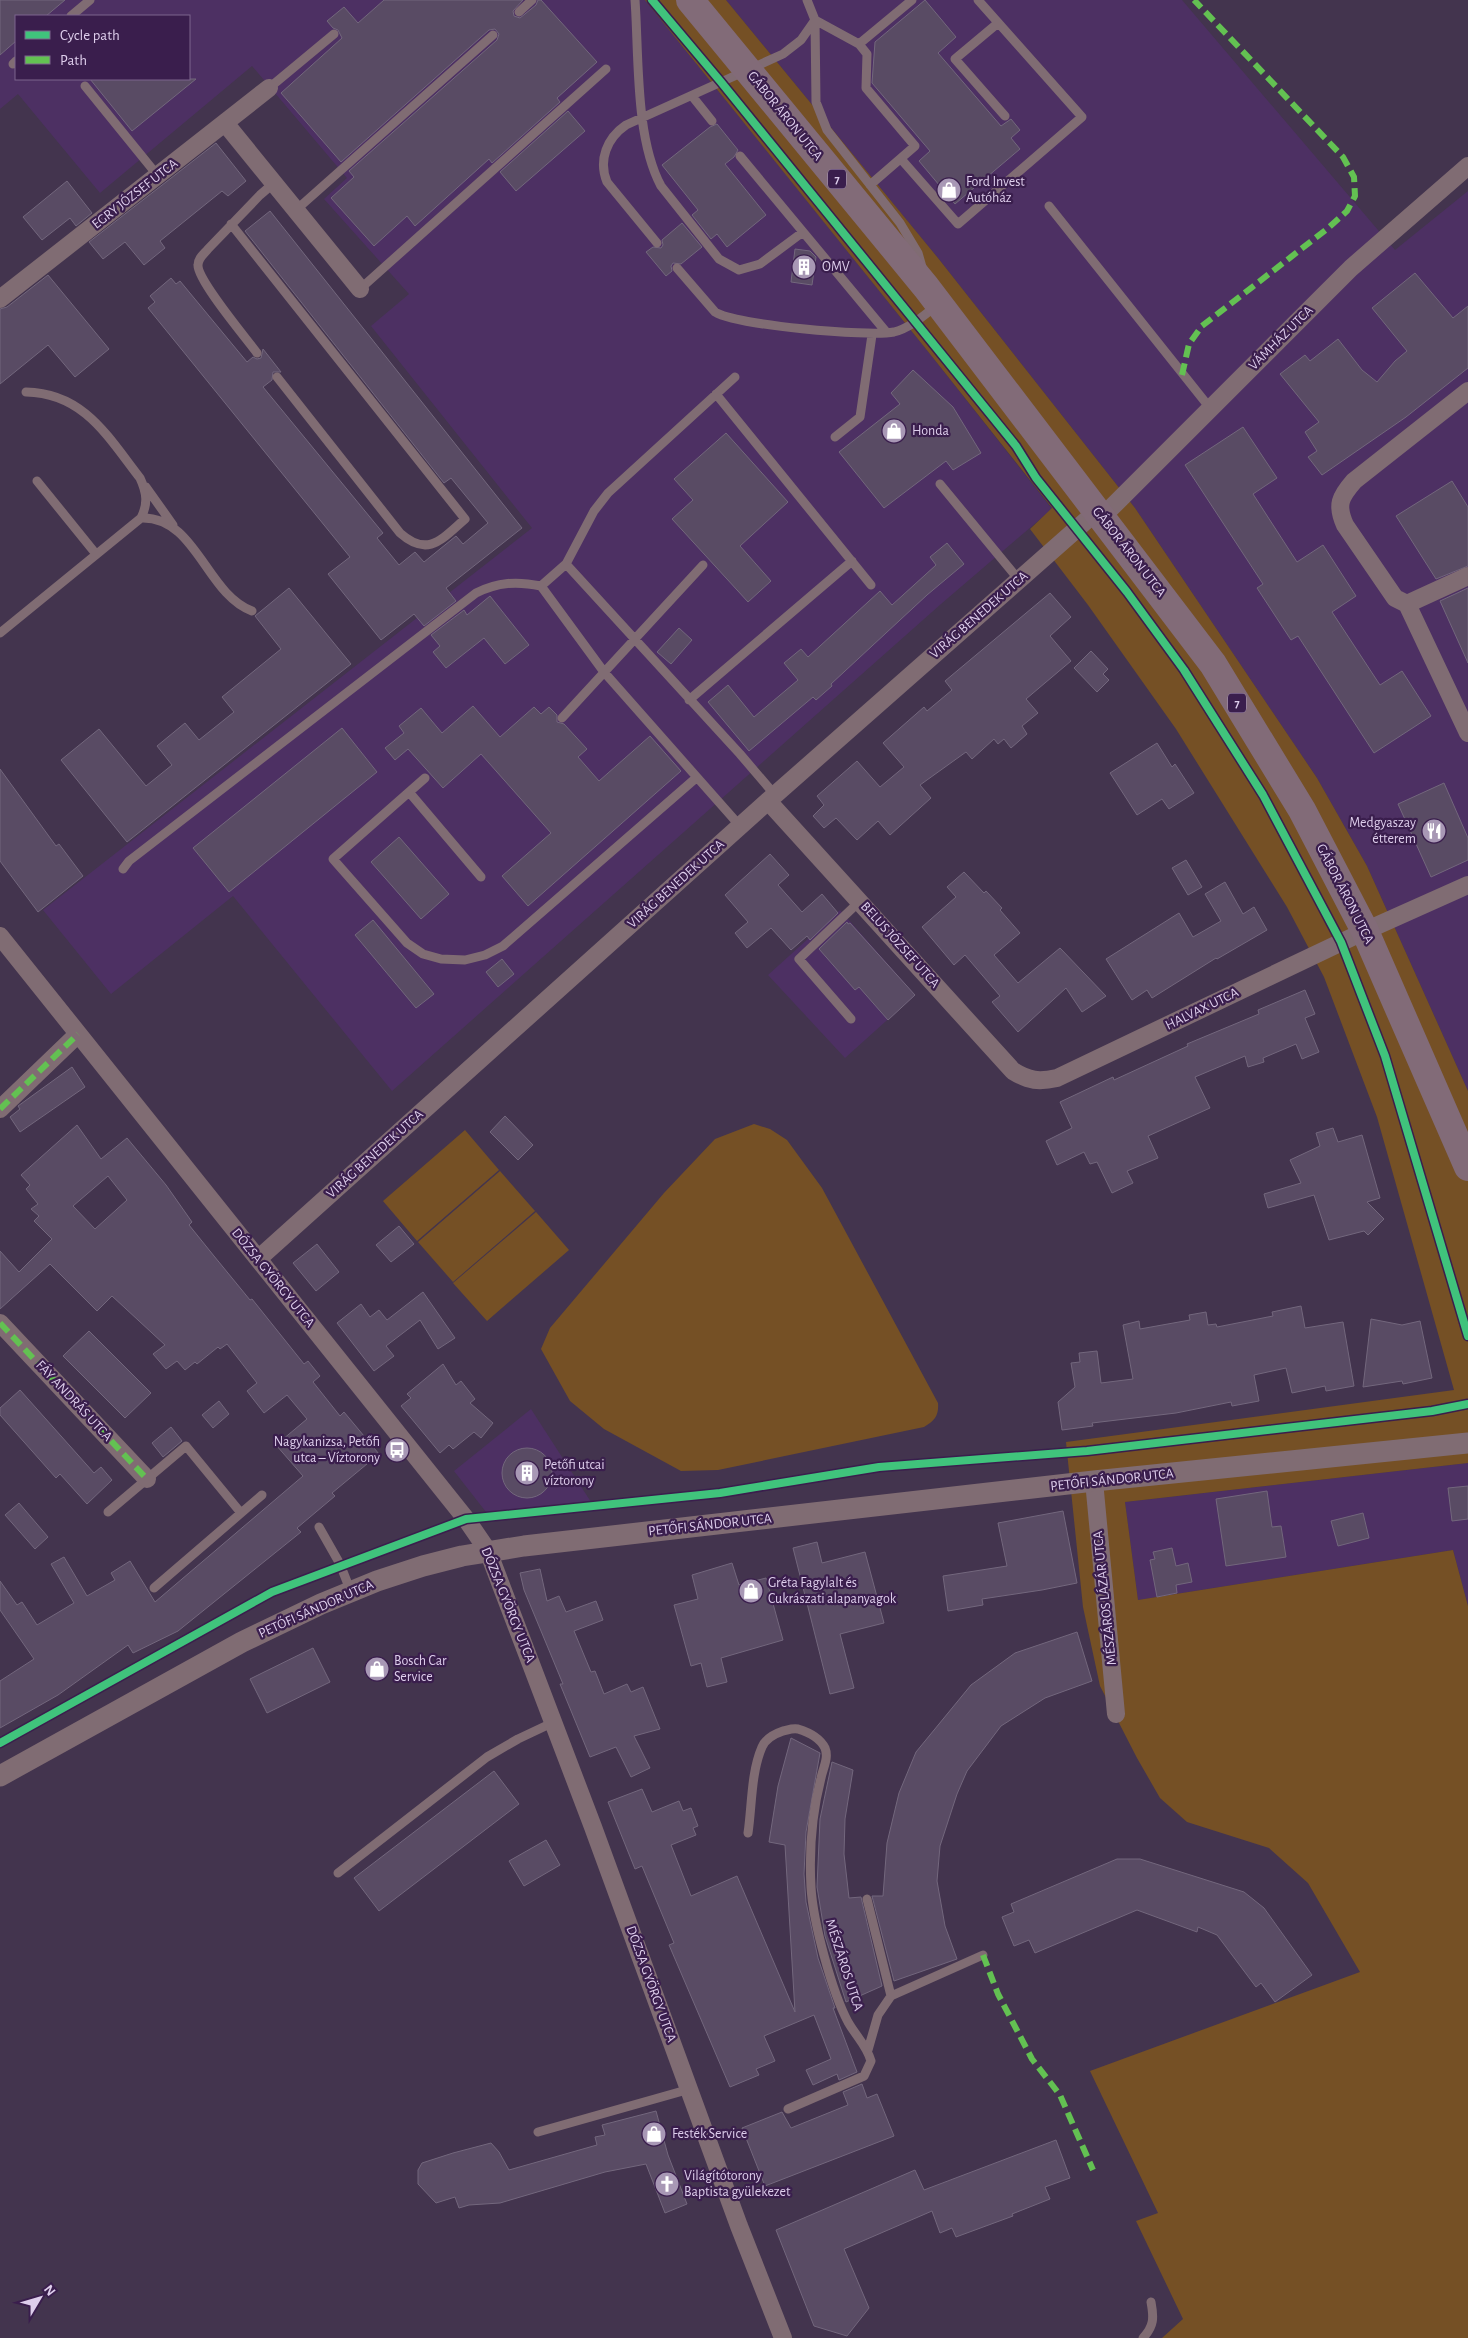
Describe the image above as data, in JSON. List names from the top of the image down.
{
  "streets": {
    "main road": ["GÁBOR ÁRON UTCA", "7"],
    "street": [
      "EGRY JÓZSEF UTCA",
      "VÁMHÁZ UTCA",
      "VIRÁG BENEDEK UTCA",
      "BELUS JÓZSEF UTCA",
      "HALVAX UTCA",
      "DÓZSA GYÖRGY UTCA",
      "FÁY ANDRÁS UTCA",
      "PETŐFI SÁNDOR UTCA",
      "MÉSZÁROS LÁZÁR UTCA"
    ],
    "lane": ["MÉSZÁROS UTCA"]
  },
  "crossings": [
    ["GÁBOR ÁRON UTCA", "VÁMHÁZ UTCA"],
    ["GÁBOR ÁRON UTCA", "VIRÁG BENEDEK UTCA"],
    ["GÁBOR ÁRON UTCA", "HALVAX UTCA"],
    ["VÁMHÁZ UTCA", "VIRÁG BENEDEK UTCA"],
    ["VIRÁG BENEDEK UTCA", "BELUS JÓZSEF UTCA"],
    ["VIRÁG BENEDEK UTCA", "DÓZSA GYÖRGY UTCA"],
    ["BELUS JÓZSEF UTCA", "HALVAX UTCA"],
    ["DÓZSA GYÖRGY UTCA", "PETŐFI SÁNDOR UTCA"],
    ["PETŐFI SÁNDOR UTCA", "MÉSZÁROS LÁZÁR UTCA"]
  ],
  "places": {
    "shop": [
      "Ford Invest Autóház",
      "Honda",
      "Gréta Fagylalt és Cukrászati alapanyagok",
      "Bosch Car Service",
      "Festék Service"
    ],
    "building": ["OMV", "Petőfi utcai víztorony"],
    "restaurant": ["Medgyaszay étterem"],
    "bus stop": ["Nagykanizsa, Petőfi utca – Víztorony"],
    "church": ["Világítótorony Baptista gyülekezet"]
  },
  "legend": ["Cycle path", "Path"],
  "north": "top right"
}
